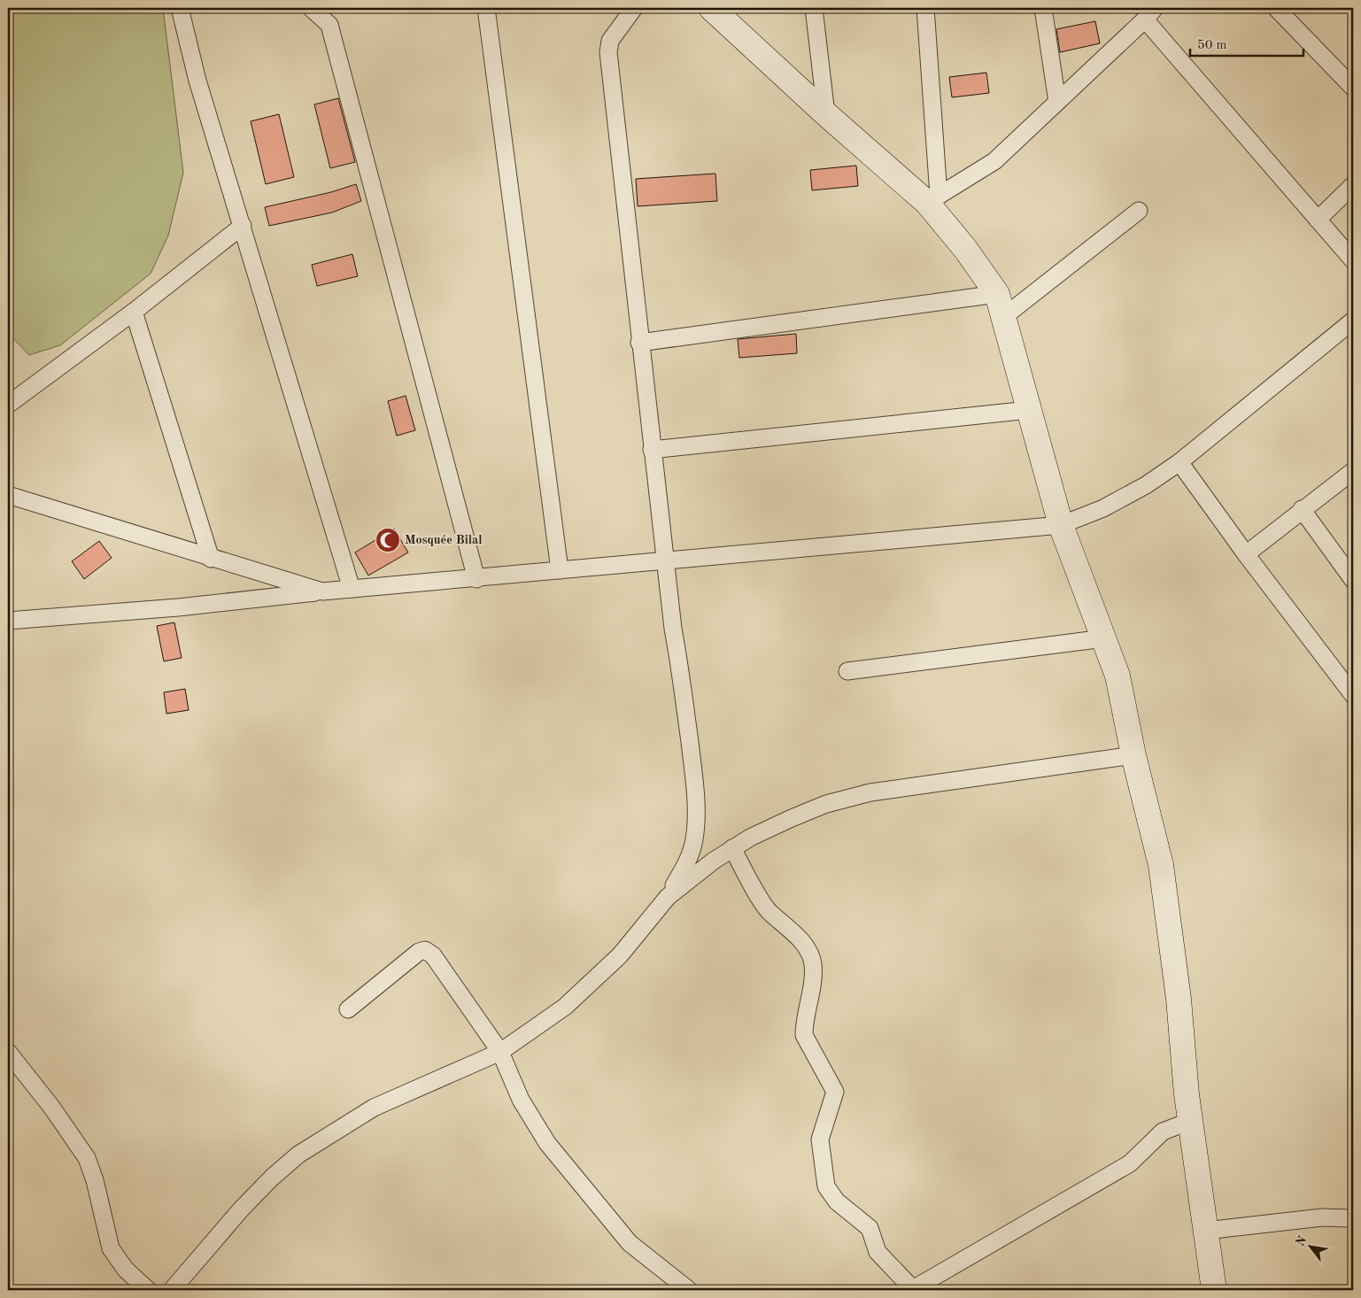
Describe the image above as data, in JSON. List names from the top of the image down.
{
  "places": {
    "mosque": ["Mosquée Bilal"]
  },
  "scale_bar": "50 m",
  "north": "top left"
}
